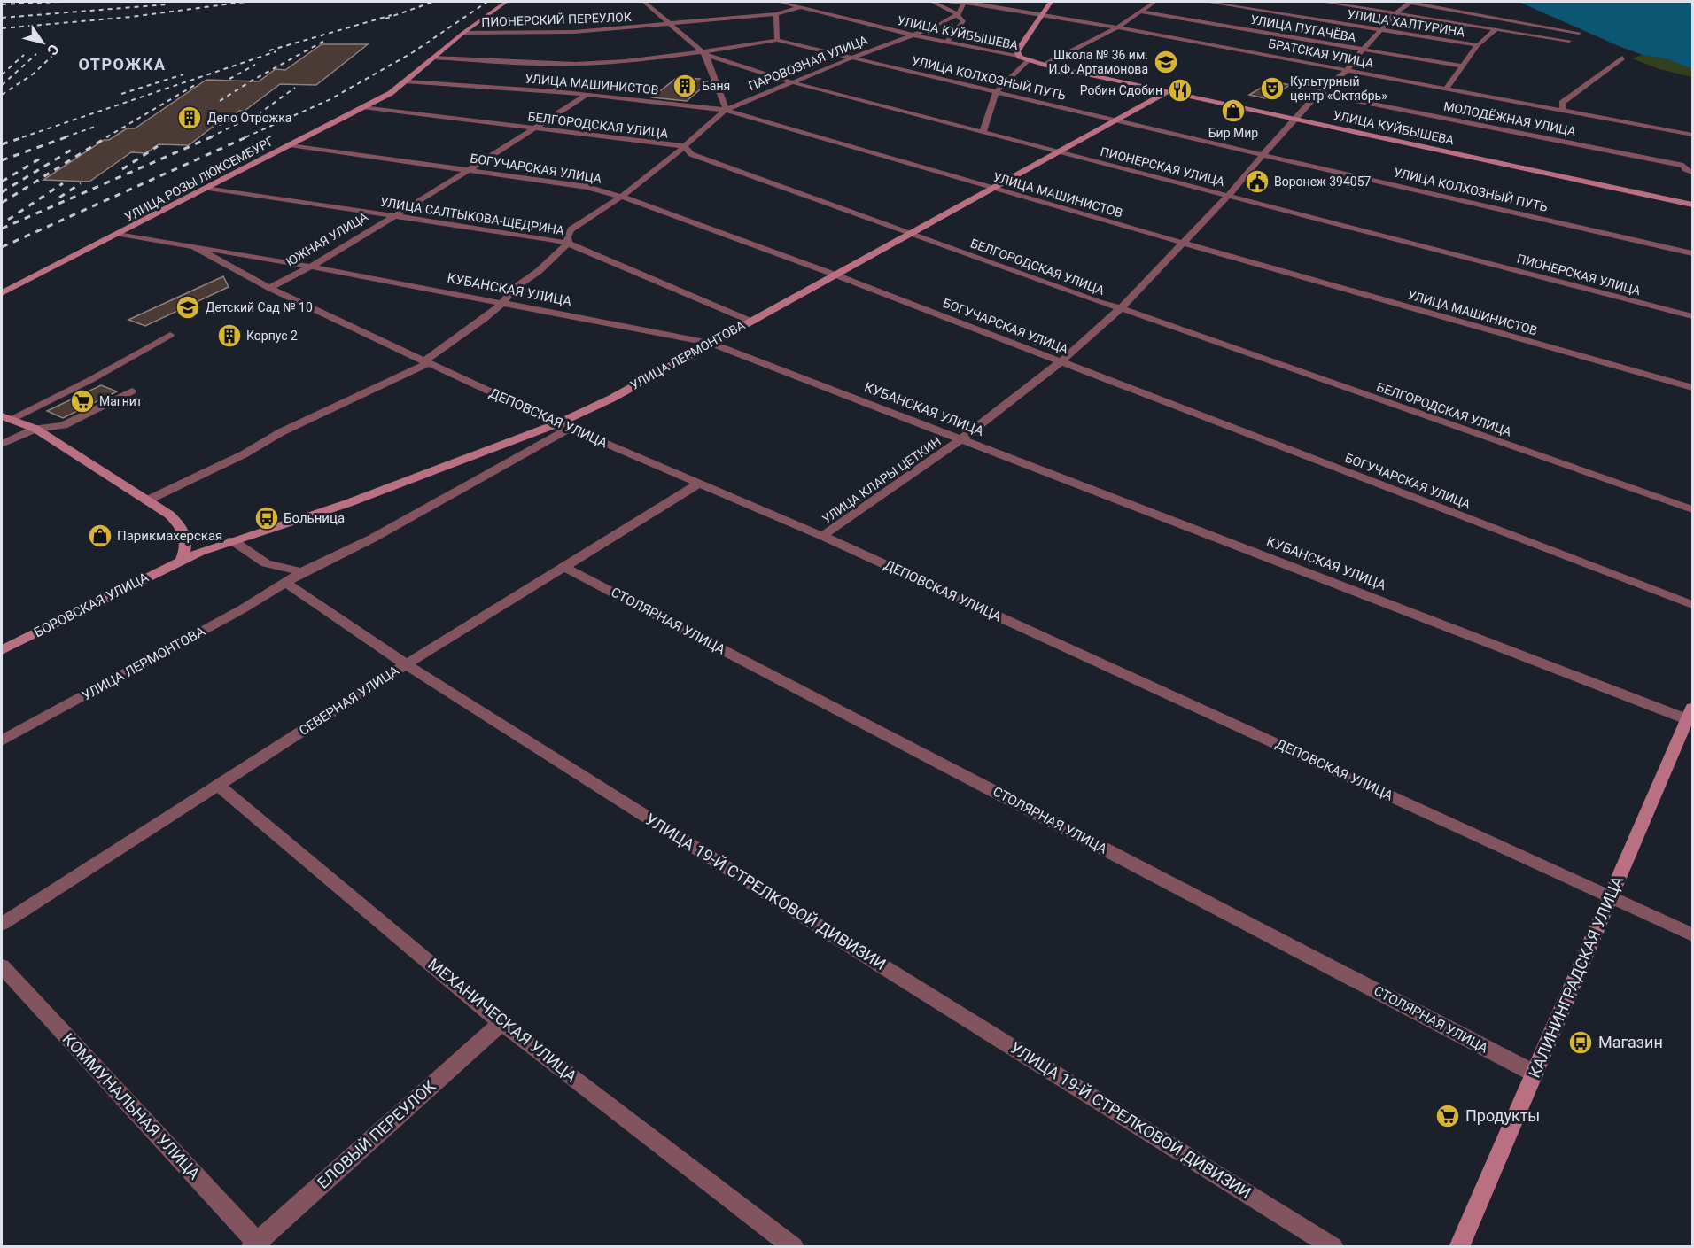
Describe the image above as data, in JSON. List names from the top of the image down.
{
  "streets": {
    "street": [
      "ПИОНЕРСКИЙ ПЕРЕУЛОК",
      "УЛИЦА ХАЛТУРИНА",
      "УЛИЦА ПУГАЧЁВА",
      "УЛИЦА КУЙБЫШЕВА",
      "БРАТСКАЯ УЛИЦА",
      "ПАРОВОЗНАЯ УЛИЦА",
      "УЛИЦА КОЛХОЗНЫЙ ПУТЬ",
      "УЛИЦА МАШИНИСТОВ",
      "МОЛОДЁЖНАЯ УЛИЦА",
      "БЕЛГОРОДСКАЯ УЛИЦА",
      "ПИОНЕРСКАЯ УЛИЦА",
      "БОГУЧАРСКАЯ УЛИЦА",
      "УЛИЦА РОЗЫ ЛЮКСЕМБУРГ",
      "УЛИЦА САЛТЫКОВА-ЩЕДРИНА",
      "ЮЖНАЯ УЛИЦА",
      "КУБАНСКАЯ УЛИЦА",
      "УЛИЦА ЛЕРМОНТОВА",
      "ДЕПОВСКАЯ УЛИЦА",
      "УЛИЦА КЛАРЫ ЦЕТКИН",
      "БОРОВСКАЯ УЛИЦА",
      "СТОЛЯРНАЯ УЛИЦА",
      "СЕВЕРНАЯ УЛИЦА",
      "УЛИЦА 19-Й СТРЕЛКОВОЙ ДИВИЗИИ",
      "КАЛИНИНГРАДСКАЯ УЛИЦА",
      "МЕХАНИЧЕСКАЯ УЛИЦА",
      "КОММУНАЛЬНАЯ УЛИЦА",
      "ЕЛОВЫЙ ПЕРЕУЛОК"
    ]
  },
  "crossings": [
    ["ПИОНЕРСКИЙ ПЕРЕУЛОК", "УЛИЦА КУЙБЫШЕВА"],
    ["ПИОНЕРСКИЙ ПЕРЕУЛОК", "ПИОНЕРСКАЯ УЛИЦА"],
    ["ПИОНЕРСКИЙ ПЕРЕУЛОК", "УЛИЦА РОЗЫ ЛЮКСЕМБУРГ"],
    ["УЛИЦА ХАЛТУРИНА", "УЛИЦА КЛАРЫ ЦЕТКИН"],
    ["УЛИЦА ПУГАЧЁВА", "УЛИЦА КЛАРЫ ЦЕТКИН"],
    ["УЛИЦА КУЙБЫШЕВА", "ПАРОВОЗНАЯ УЛИЦА"],
    ["УЛИЦА КУЙБЫШЕВА", "УЛИЦА ЛЕРМОНТОВА"],
    ["УЛИЦА КУЙБЫШЕВА", "УЛИЦА КЛАРЫ ЦЕТКИН"],
    ["БРАТСКАЯ УЛИЦА", "УЛИЦА КЛАРЫ ЦЕТКИН"],
    ["ПАРОВОЗНАЯ УЛИЦА", "УЛИЦА КОЛХОЗНЫЙ ПУТЬ"],
    ["ПАРОВОЗНАЯ УЛИЦА", "УЛИЦА МАШИНИСТОВ"],
    ["ПАРОВОЗНАЯ УЛИЦА", "БЕЛГОРОДСКАЯ УЛИЦА"],
    ["ПАРОВОЗНАЯ УЛИЦА", "ПИОНЕРСКАЯ УЛИЦА"],
    ["ПАРОВОЗНАЯ УЛИЦА", "БОГУЧАРСКАЯ УЛИЦА"],
    ["ПАРОВОЗНАЯ УЛИЦА", "УЛИЦА САЛТЫКОВА-ЩЕДРИНА"],
    ["ПАРОВОЗНАЯ УЛИЦА", "КУБАНСКАЯ УЛИЦА"],
    ["ПАРОВОЗНАЯ УЛИЦА", "ДЕПОВСКАЯ УЛИЦА"],
    ["УЛИЦА КОЛХОЗНЫЙ ПУТЬ", "УЛИЦА ЛЕРМОНТОВА"],
    ["УЛИЦА КОЛХОЗНЫЙ ПУТЬ", "УЛИЦА КЛАРЫ ЦЕТКИН"],
    ["УЛИЦА МАШИНИСТОВ", "УЛИЦА РОЗЫ ЛЮКСЕМБУРГ"],
    ["УЛИЦА МАШИНИСТОВ", "ЮЖНАЯ УЛИЦА"],
    ["УЛИЦА МАШИНИСТОВ", "УЛИЦА ЛЕРМОНТОВА"],
    ["УЛИЦА МАШИНИСТОВ", "УЛИЦА КЛАРЫ ЦЕТКИН"],
    ["МОЛОДЁЖНАЯ УЛИЦА", "УЛИЦА КЛАРЫ ЦЕТКИН"],
    ["БЕЛГОРОДСКАЯ УЛИЦА", "УЛИЦА РОЗЫ ЛЮКСЕМБУРГ"],
    ["БЕЛГОРОДСКАЯ УЛИЦА", "ЮЖНАЯ УЛИЦА"],
    ["БЕЛГОРОДСКАЯ УЛИЦА", "УЛИЦА ЛЕРМОНТОВА"],
    ["БЕЛГОРОДСКАЯ УЛИЦА", "УЛИЦА КЛАРЫ ЦЕТКИН"],
    ["ПИОНЕРСКАЯ УЛИЦА", "УЛИЦА ЛЕРМОНТОВА"],
    ["ПИОНЕРСКАЯ УЛИЦА", "УЛИЦА КЛАРЫ ЦЕТКИН"],
    ["БОГУЧАРСКАЯ УЛИЦА", "УЛИЦА РОЗЫ ЛЮКСЕМБУРГ"],
    ["БОГУЧАРСКАЯ УЛИЦА", "ЮЖНАЯ УЛИЦА"],
    ["БОГУЧАРСКАЯ УЛИЦА", "УЛИЦА ЛЕРМОНТОВА"],
    ["БОГУЧАРСКАЯ УЛИЦА", "УЛИЦА КЛАРЫ ЦЕТКИН"],
    ["УЛИЦА РОЗЫ ЛЮКСЕМБУРГ", "УЛИЦА САЛТЫКОВА-ЩЕДРИНА"],
    ["УЛИЦА РОЗЫ ЛЮКСЕМБУРГ", "КУБАНСКАЯ УЛИЦА"],
    ["УЛИЦА САЛТЫКОВА-ЩЕДРИНА", "ЮЖНАЯ УЛИЦА"],
    ["УЛИЦА САЛТЫКОВА-ЩЕДРИНА", "УЛИЦА ЛЕРМОНТОВА"],
    ["ЮЖНАЯ УЛИЦА", "КУБАНСКАЯ УЛИЦА"],
    ["ЮЖНАЯ УЛИЦА", "ДЕПОВСКАЯ УЛИЦА"],
    ["КУБАНСКАЯ УЛИЦА", "УЛИЦА ЛЕРМОНТОВА"],
    ["КУБАНСКАЯ УЛИЦА", "ДЕПОВСКАЯ УЛИЦА"],
    ["КУБАНСКАЯ УЛИЦА", "УЛИЦА КЛАРЫ ЦЕТКИН"],
    ["КУБАНСКАЯ УЛИЦА", "КАЛИНИНГРАДСКАЯ УЛИЦА"],
    ["УЛИЦА ЛЕРМОНТОВА", "ДЕПОВСКАЯ УЛИЦА"],
    ["УЛИЦА ЛЕРМОНТОВА", "БОРОВСКАЯ УЛИЦА"],
    ["УЛИЦА ЛЕРМОНТОВА", "УЛИЦА 19-Й СТРЕЛКОВОЙ ДИВИЗИИ"],
    ["ДЕПОВСКАЯ УЛИЦА", "УЛИЦА КЛАРЫ ЦЕТКИН"],
    ["ДЕПОВСКАЯ УЛИЦА", "СЕВЕРНАЯ УЛИЦА"],
    ["ДЕПОВСКАЯ УЛИЦА", "КАЛИНИНГРАДСКАЯ УЛИЦА"],
    ["СТОЛЯРНАЯ УЛИЦА", "СЕВЕРНАЯ УЛИЦА"],
    ["СТОЛЯРНАЯ УЛИЦА", "КАЛИНИНГРАДСКАЯ УЛИЦА"],
    ["СЕВЕРНАЯ УЛИЦА", "УЛИЦА 19-Й СТРЕЛКОВОЙ ДИВИЗИИ"],
    ["СЕВЕРНАЯ УЛИЦА", "МЕХАНИЧЕСКАЯ УЛИЦА"],
    ["МЕХАНИЧЕСКАЯ УЛИЦА", "ЕЛОВЫЙ ПЕРЕУЛОК"],
    ["КОММУНАЛЬНАЯ УЛИЦА", "ЕЛОВЫЙ ПЕРЕУЛОК"]
  ],
  "districts": ["ОТРОЖКА"],
  "places": {
    "school or university": ["Школа № 36 им. И.Ф. Артамонова", "Детский Сад № 10"],
    "building": ["Баня", "Депо Отрожка", "Корпус 2"],
    "theatre": ["Культурный центр «Октябрь»"],
    "restaurant": ["Робин Сдобин"],
    "shop": ["Бир Мир", "Парикмахерская"],
    "public building": ["Воронеж 394057"],
    "supermarket": ["Магнит", "Продукты"],
    "bus stop": ["Больница", "Магазин"]
  },
  "north": "bottom right"
}
